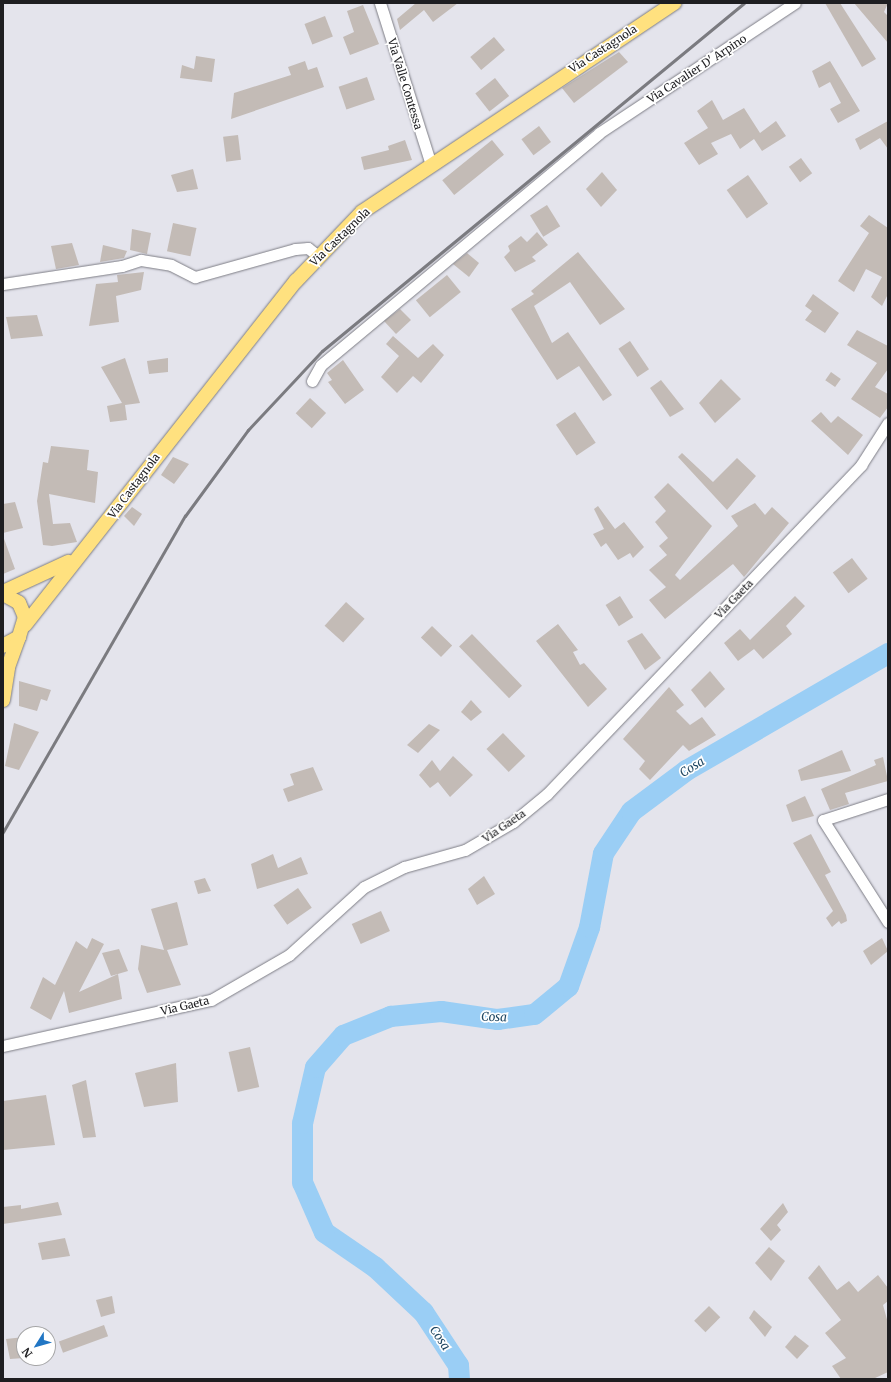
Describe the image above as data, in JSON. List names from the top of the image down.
{
  "streets": {
    "main road": ["Via Castagnola"],
    "street": ["Via Cavalier D' Arpino", "Via Valle Contessa", "Via Gaeta"]
  },
  "crossings": [
    ["Via Castagnola", "Via Valle Contessa"]
  ],
  "water": ["Cosa"],
  "north": "bottom left"
}
